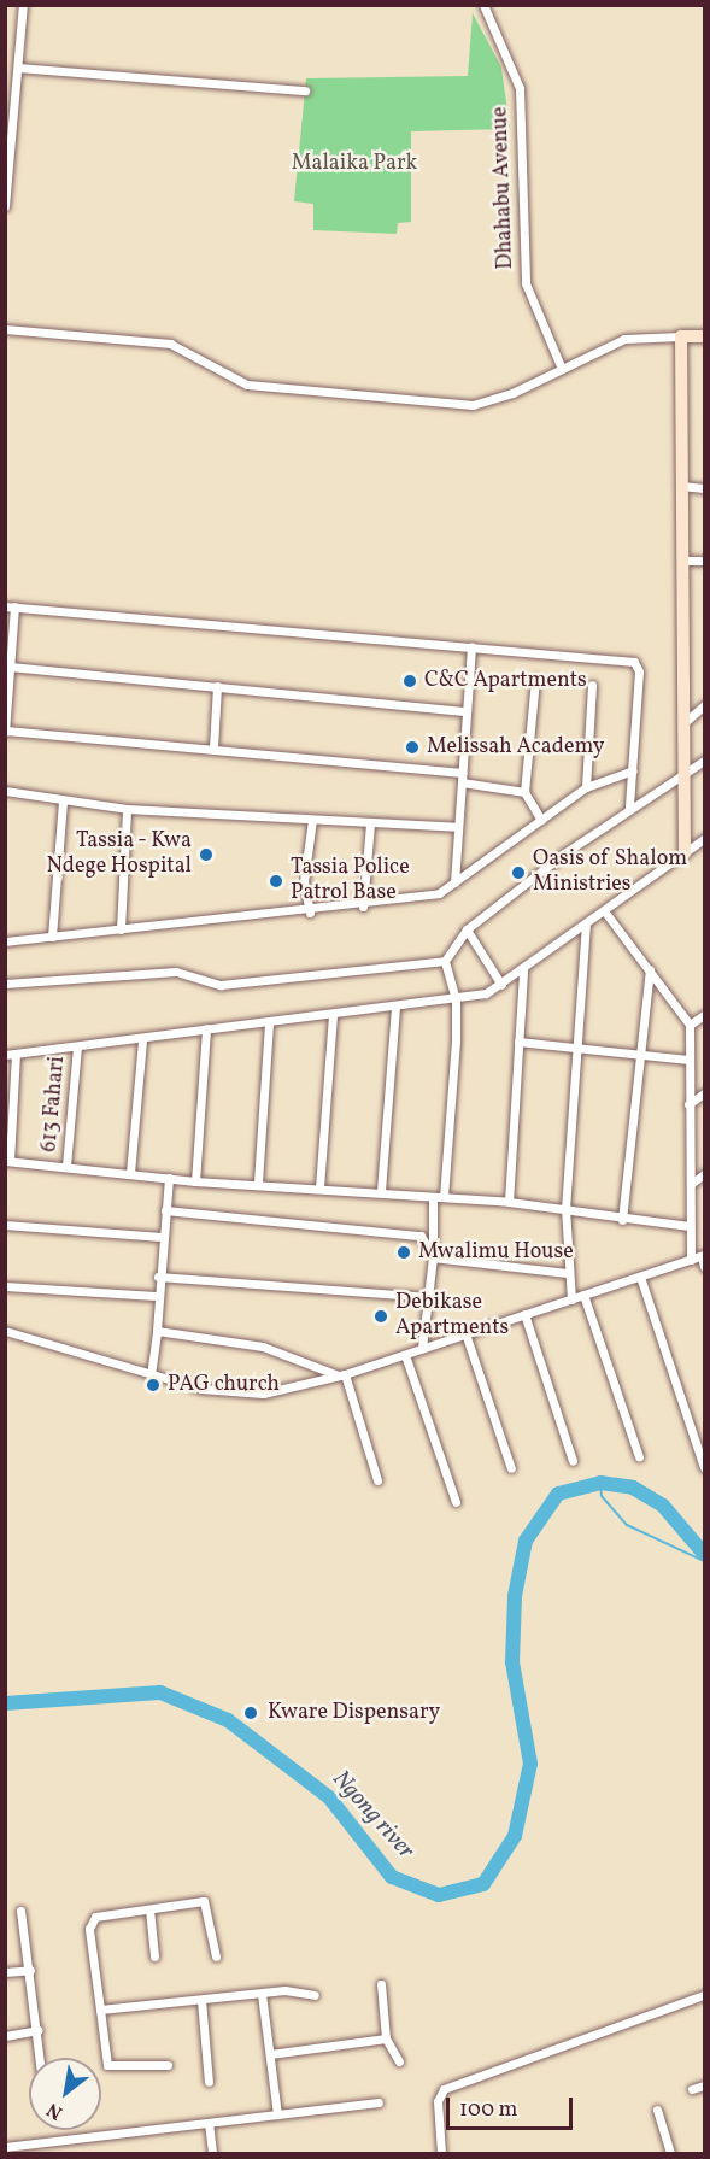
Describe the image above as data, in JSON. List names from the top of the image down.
{
  "streets": {
    "street": ["Dhahabu Avenue", "613 Fahari"]
  },
  "water": ["Ngong river"],
  "parks": ["Malaika Park"],
  "places": [
    "C&C Apartments",
    "Melissah Academy",
    "Tassia - Kwa Ndege Hospital",
    "Oasis of Shalom Ministries",
    "Tassia Police Patrol Base",
    "Mwalimu House",
    "Debikase Apartments",
    "PAG church",
    "Kware Dispensary"
  ],
  "scale_bar": "100 m",
  "north": "bottom left"
}
